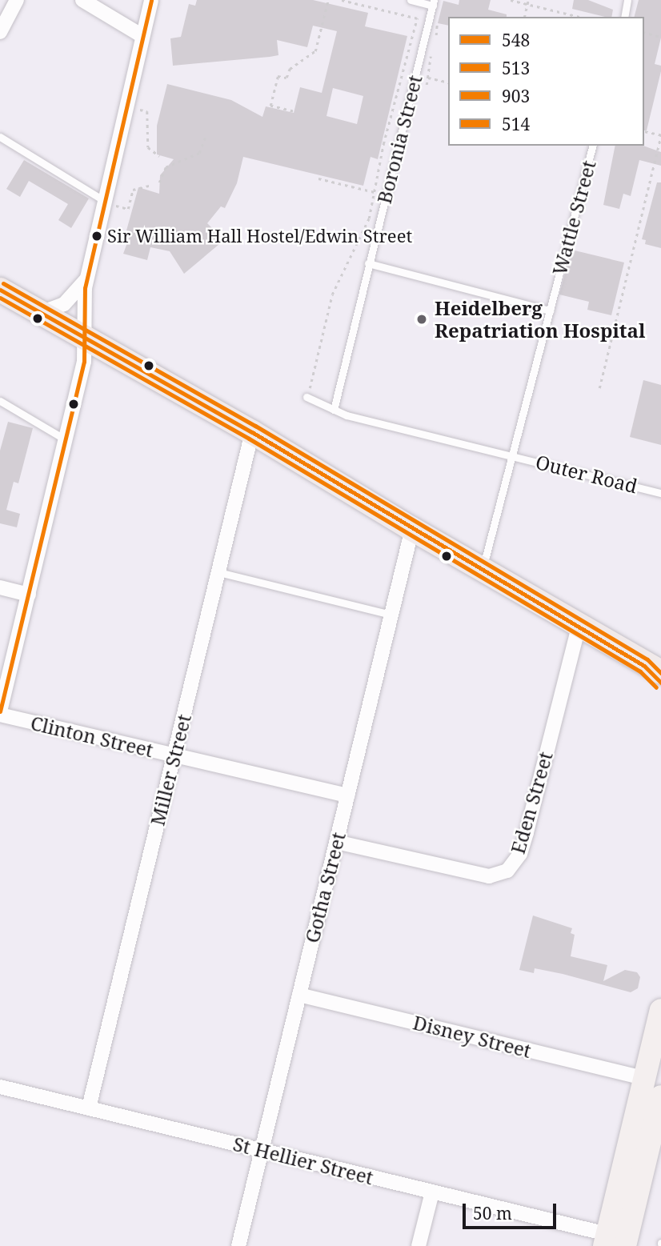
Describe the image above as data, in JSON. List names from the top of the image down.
{
  "streets": {
    "street": [
      "Clinton Street",
      "Miller Street",
      "Eden Street",
      "Gotha Street",
      "Disney Street",
      "St Hellier Street"
    ],
    "lane": ["Boronia Street", "Wattle Street", "Outer Road"]
  },
  "crossings": [
    ["Boronia Street", "Outer Road"],
    ["Wattle Street", "Outer Road"],
    ["Clinton Street", "Miller Street"],
    ["Clinton Street", "Gotha Street"],
    ["Miller Street", "St Hellier Street"],
    ["Eden Street", "Gotha Street"],
    ["Gotha Street", "Disney Street"],
    ["Gotha Street", "St Hellier Street"]
  ],
  "places": ["Sir William Hall Hostel/Edwin Street", "Heidelberg Repatriation Hospital"],
  "lines": [
    "transit line 548",
    "transit line 514",
    "transit line 513",
    "transit line 903"
  ],
  "legend": [
    "548",
    "513",
    "903",
    "514"
  ],
  "scale_bar": "50 m"
}
